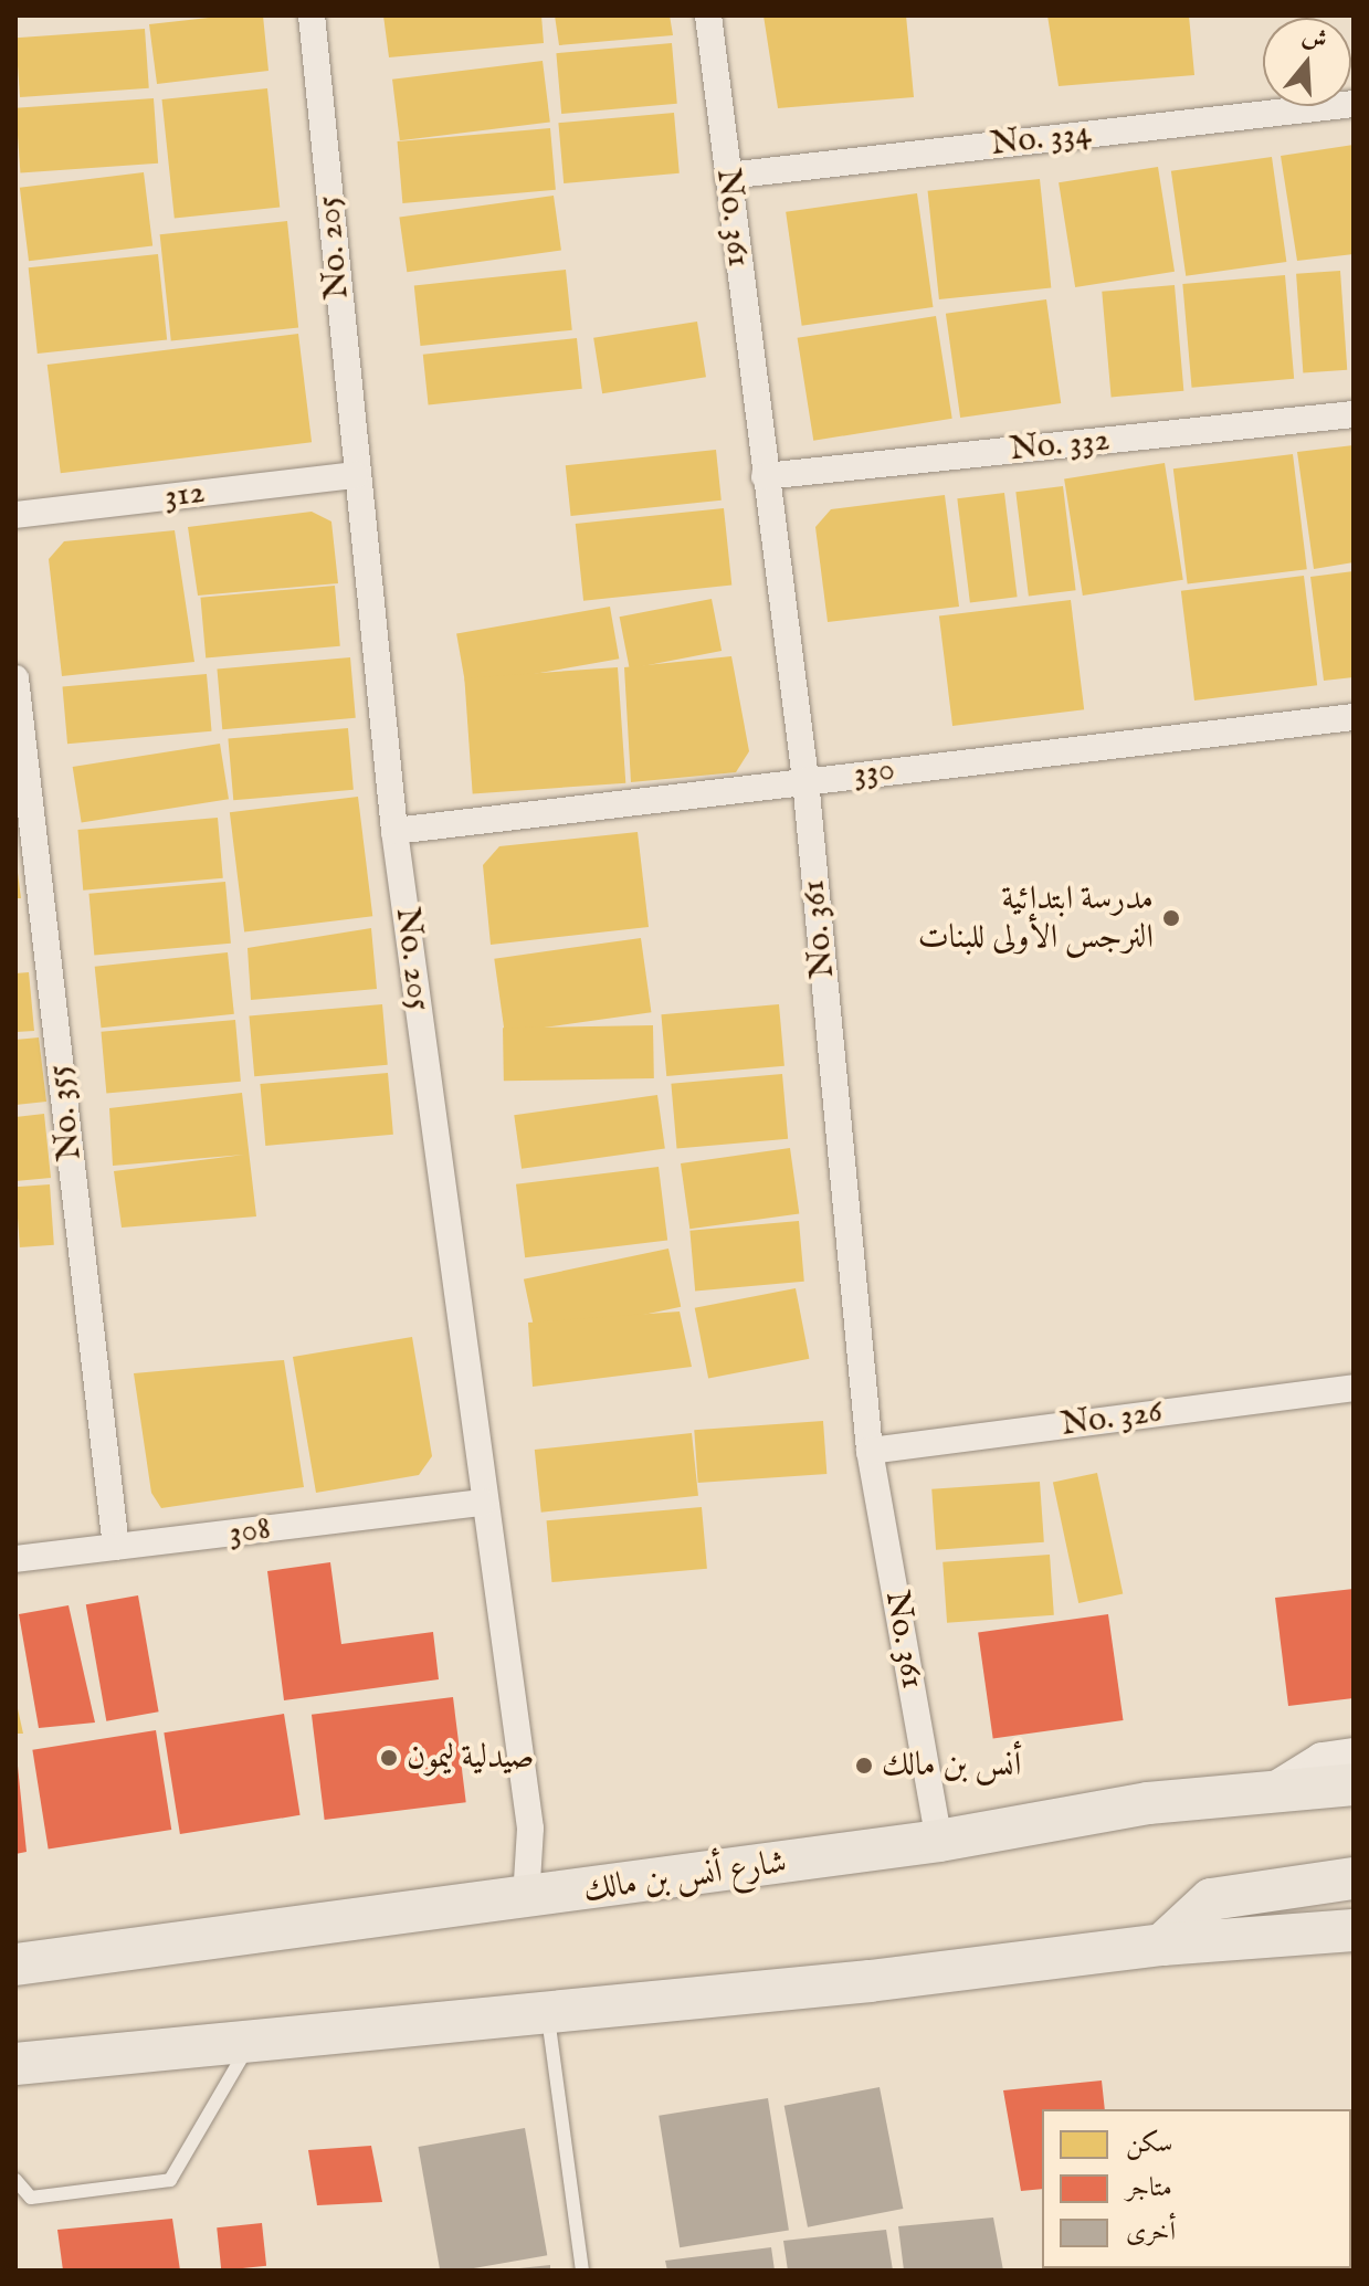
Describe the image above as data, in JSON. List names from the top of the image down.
{
  "streets": {
    "main road": ["شارع أنس بن مالك"],
    "street": [
      "No. 334",
      "No. 361",
      "No. 205",
      "No. 332",
      "312",
      "330",
      "No. 355",
      "No. 326",
      "308"
    ]
  },
  "crossings": [
    ["No. 334", "No. 361"],
    ["No. 361", "No. 332"],
    ["No. 361", "330"],
    ["No. 361", "No. 326"],
    ["No. 361", "شارع أنس بن مالك"],
    ["No. 205", "312"],
    ["No. 205", "330"],
    ["No. 205", "308"],
    ["No. 205", "شارع أنس بن مالك"],
    ["No. 355", "308"]
  ],
  "places": ["مدرسة ابتدائية النرجس الأولى للبنات", "صيدلية ليمون", "أنس بن مالك"],
  "legend": ["سكن", "متاجر", "أخرى"],
  "north": "top"
}
